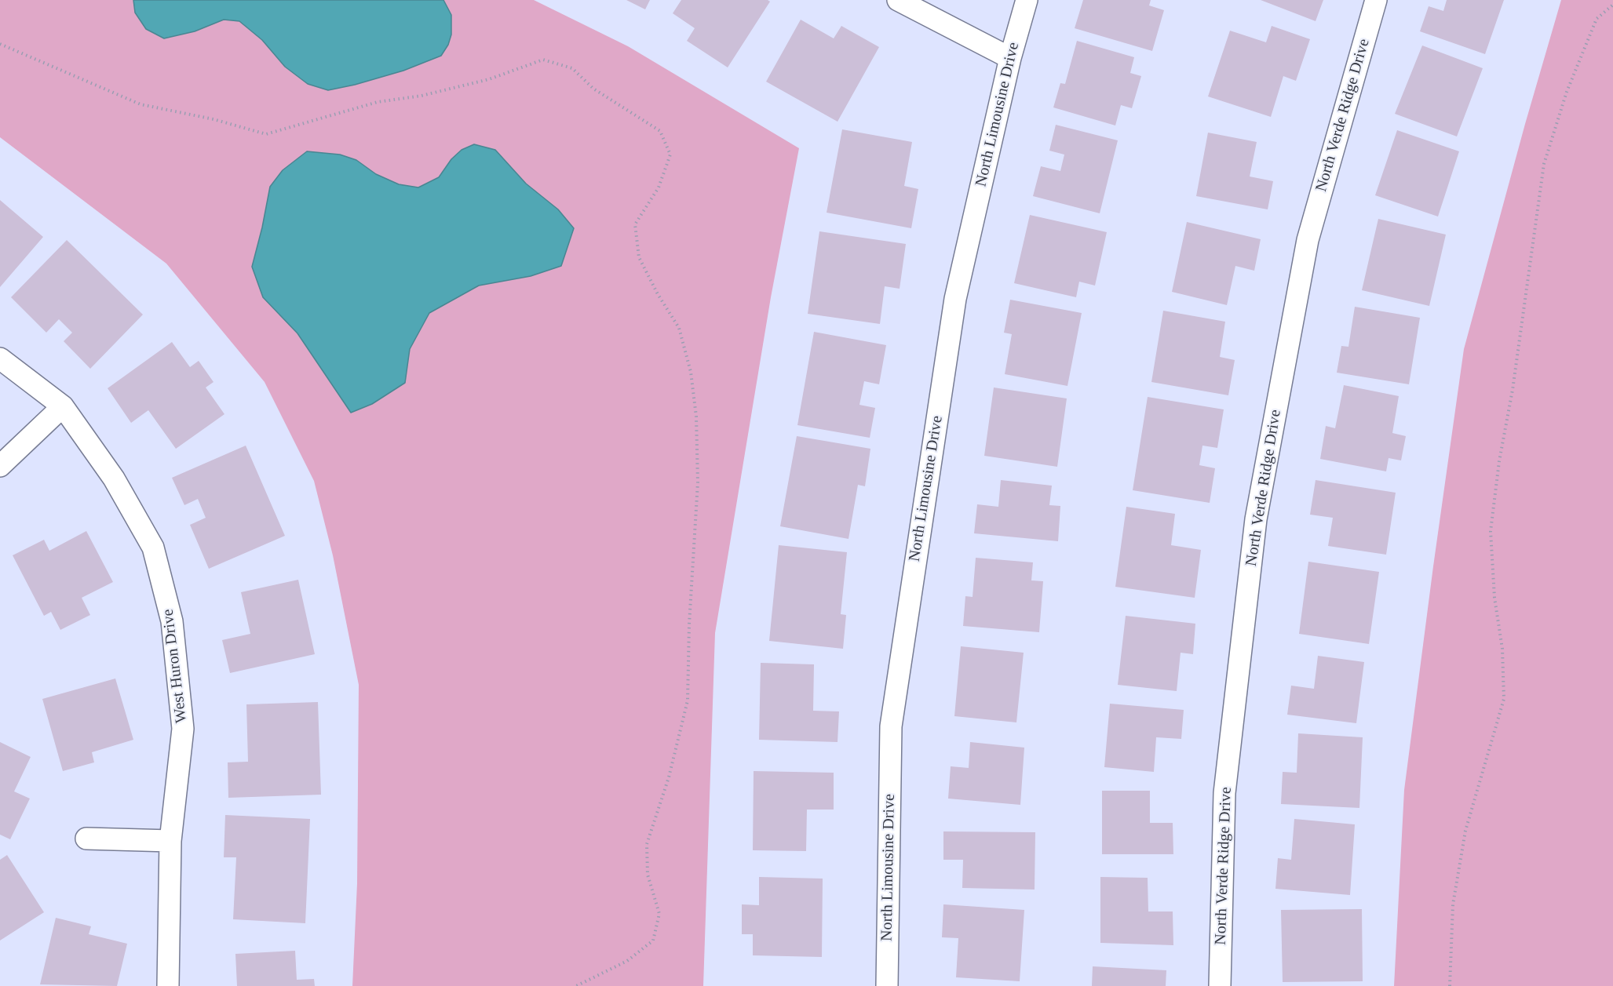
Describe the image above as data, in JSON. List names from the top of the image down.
{
  "streets": {
    "street": ["North Limousine Drive", "North Verde Ridge Drive", "West Huron Drive"]
  }
}
